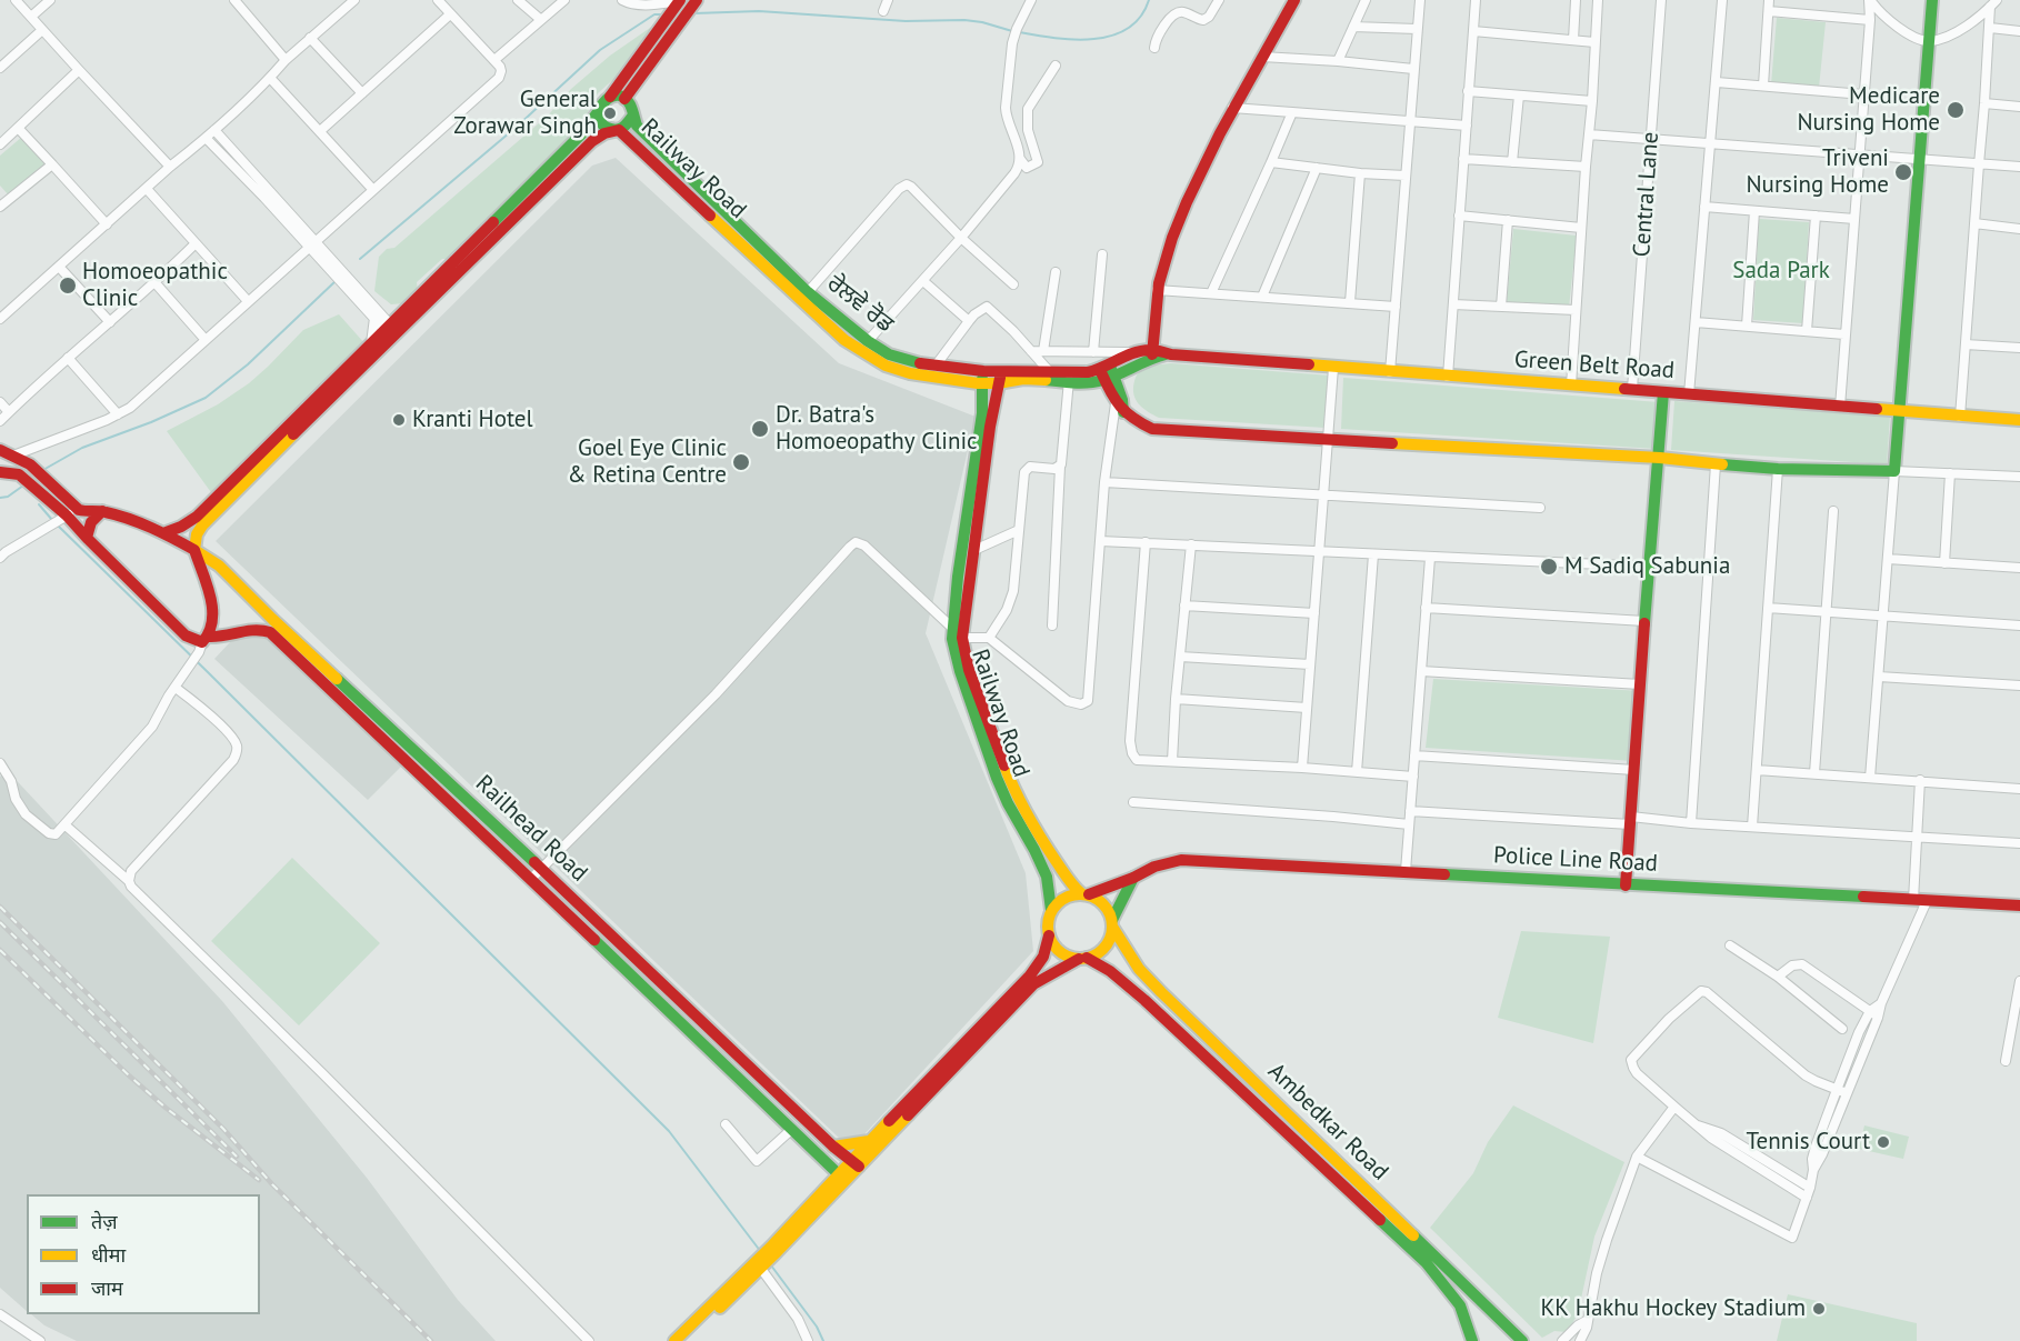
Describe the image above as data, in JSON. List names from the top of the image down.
{
  "streets": {
    "main road": [
      "Railway Road",
      "ਰੇਲਵੇ ਰੋਡ",
      "Green Belt Road",
      "Railhead Road",
      "Police Line Road",
      "Ambedkar Road"
    ],
    "street": ["Central Lane"]
  },
  "crossings": [
    ["Railway Road", "ਰੇਲਵੇ ਰੋਡ"],
    ["Railway Road", "Green Belt Road"],
    ["Railway Road", "Railhead Road"],
    ["Railway Road", "Police Line Road"],
    ["Railway Road", "Ambedkar Road"],
    ["Central Lane", "Green Belt Road"],
    ["Police Line Road", "Ambedkar Road"]
  ],
  "parks": ["Sada Park"],
  "places": [
    "Medicare Nursing Home",
    "General Zorawar Singh",
    "Triveni Nursing Home",
    "Homoeopathic Clinic",
    "Kranti Hotel",
    "Dr. Batra's Homoeopathy Clinic",
    "Goel Eye Clinic & Retina Centre",
    "M Sadiq Sabunia",
    "Tennis Court",
    "KK Hakhu Hockey Stadium"
  ],
  "legend": ["तेज़", "धीमा", "जाम"]
}
